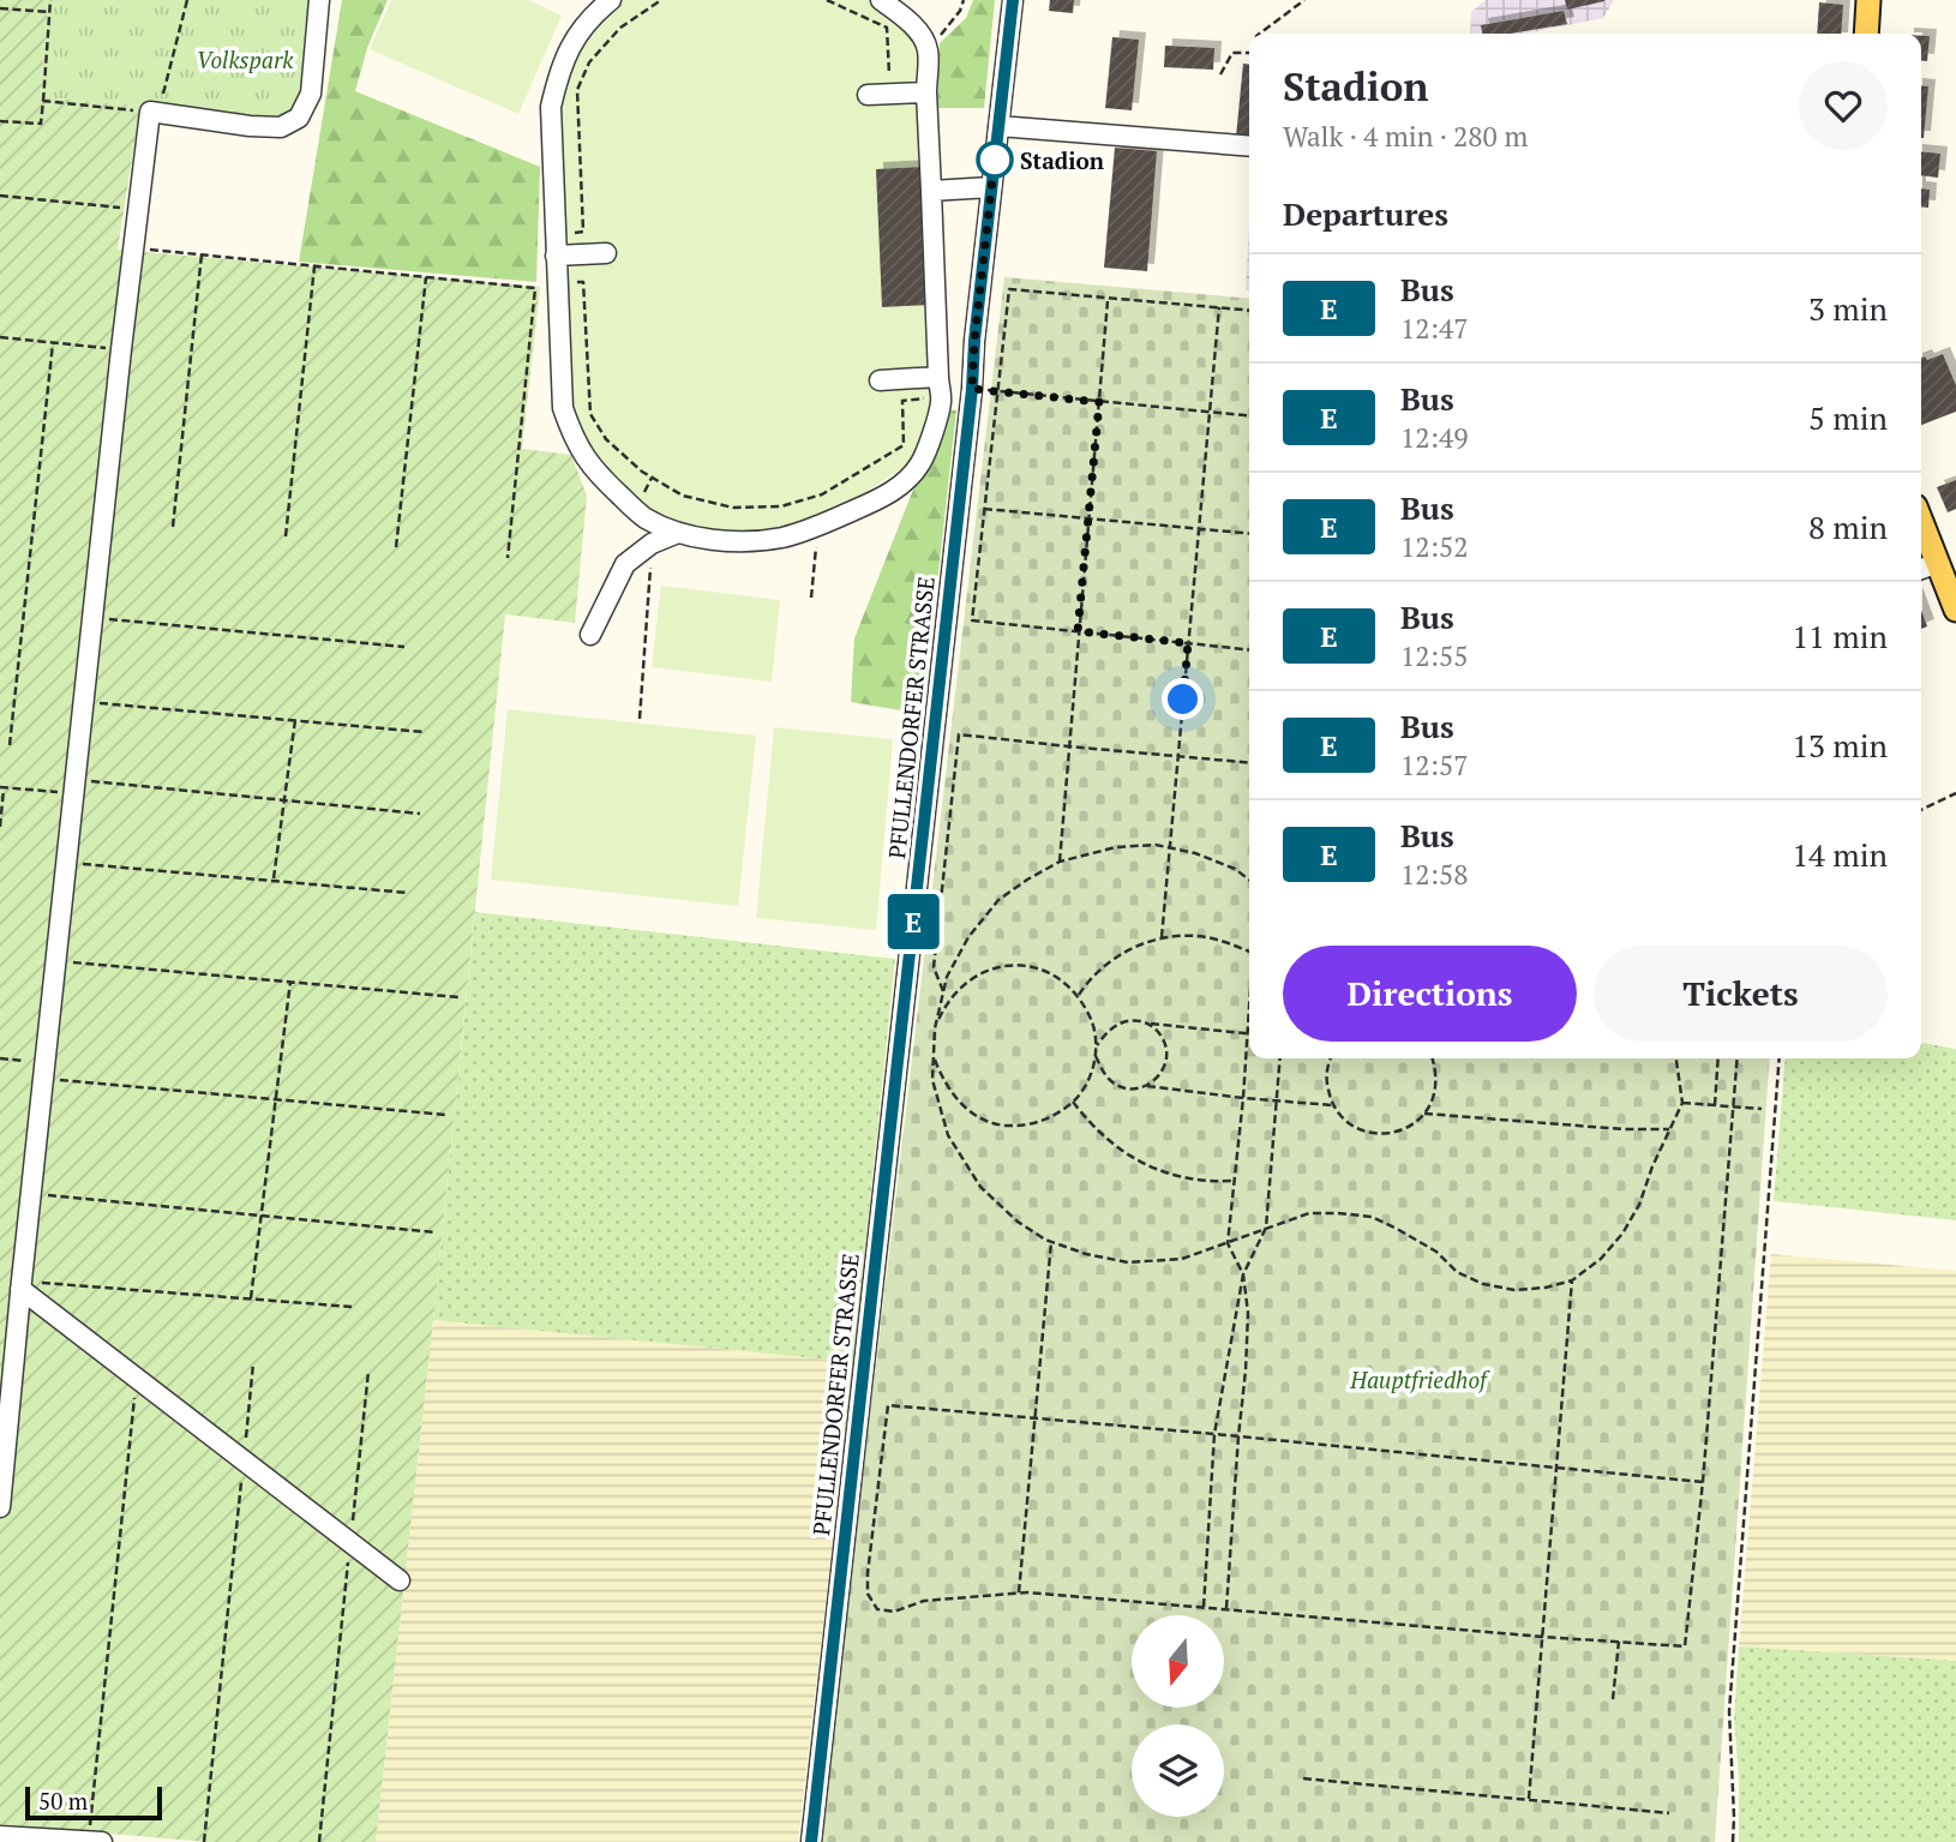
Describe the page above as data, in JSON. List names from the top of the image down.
{
  "streets": {
    "street": ["PFULLENDORFER STRASSE"]
  },
  "parks": ["Volkspark", "Hauptfriedhof"],
  "places": ["Stadion"],
  "lines": ["bus line E"],
  "scale_bar": "50 m",
  "north": "bottom",
  "page": {
    "on_map": "E",
    "heading": [
      ["Stadion", "Walk · 4 min · 280 m"],
      "Departures"
    ],
    "list": [
      {
        "mark": "E",
        "name": "Bus",
        "note": "12:47",
        "value": "3 min"
      },
      {
        "mark": "E",
        "name": "Bus",
        "note": "12:49",
        "value": "5 min"
      },
      {
        "mark": "E",
        "name": "Bus",
        "note": "12:52",
        "value": "8 min"
      },
      {
        "mark": "E",
        "name": "Bus",
        "note": "12:55",
        "value": "11 min"
      },
      {
        "mark": "E",
        "name": "Bus",
        "note": "12:57",
        "value": "13 min"
      },
      {
        "mark": "E",
        "name": "Bus",
        "note": "12:58",
        "value": "14 min"
      }
    ],
    "buttons": ["Directions", "Tickets"],
    "scale": "50 m"
  }
}
